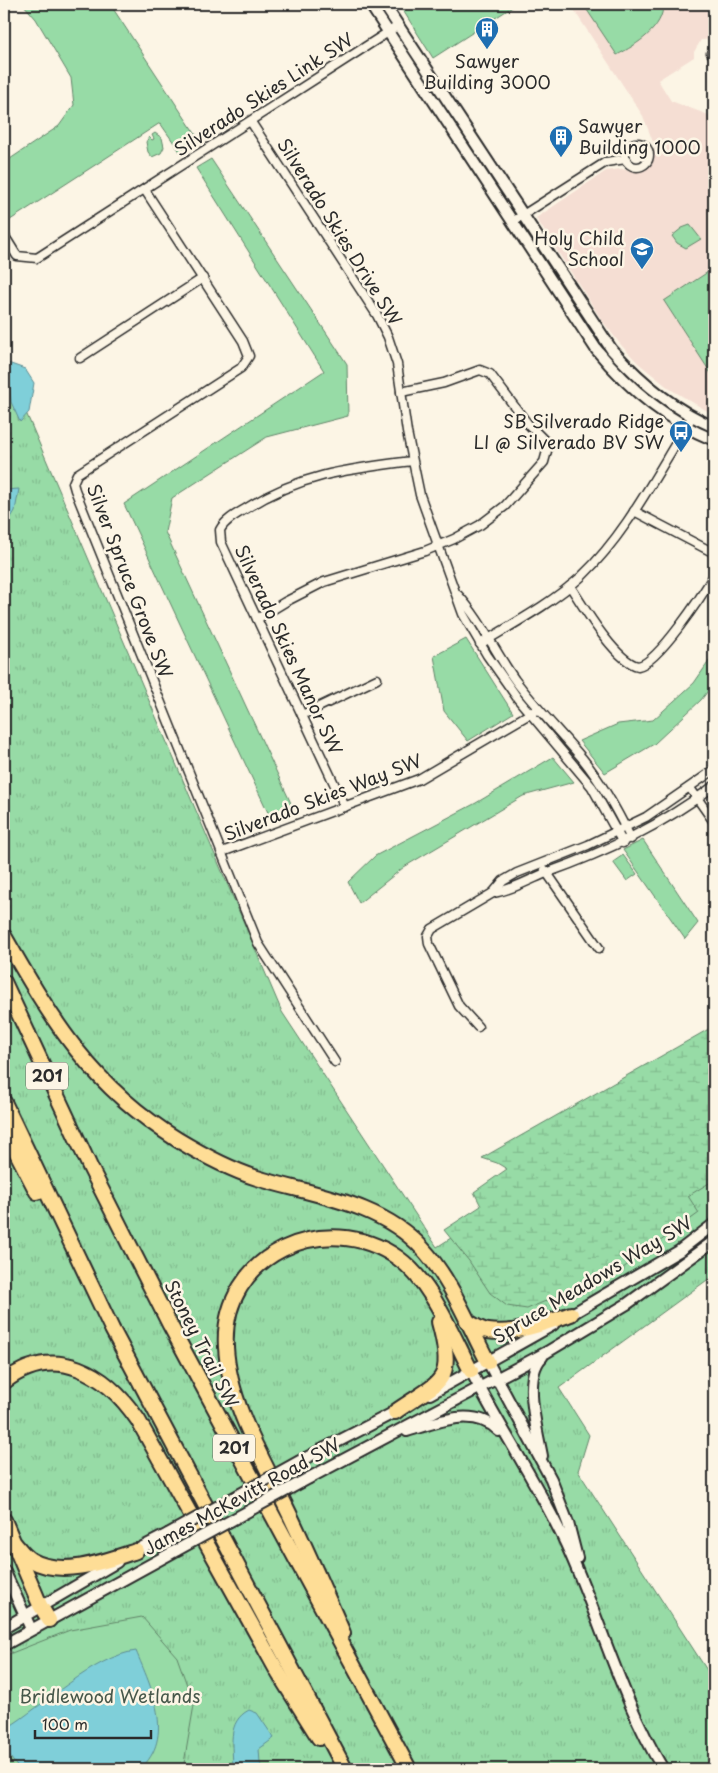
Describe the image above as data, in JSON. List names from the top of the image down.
{
  "streets": {
    "highway": ["201", "Stoney Trail SW"],
    "main road": ["Spruce Meadows Way SW", "James McKevitt Road SW"],
    "street": [
      "Silverado Skies Link SW",
      "Silverado Skies Drive SW",
      "Silver Spruce Grove SW",
      "Silverado Skies Manor SW",
      "Silverado Skies Way SW"
    ]
  },
  "crossings": [
    ["Silverado Skies Link SW", "Silverado Skies Drive SW"],
    ["Silverado Skies Link SW", "Silver Spruce Grove SW"],
    ["Silverado Skies Drive SW", "Silverado Skies Manor SW"],
    ["Silverado Skies Drive SW", "Silverado Skies Way SW"],
    ["Silver Spruce Grove SW", "Silverado Skies Way SW"],
    ["Silverado Skies Manor SW", "Silverado Skies Way SW"],
    ["Spruce Meadows Way SW", "James McKevitt Road SW"]
  ],
  "parks": ["Bridlewood Wetlands"],
  "places": {
    "building": ["Sawyer Building 3000", "Sawyer Building 1000"],
    "school or university": ["Holy Child School"],
    "bus stop": ["SB Silverado Ridge LI @ Silverado BV SW"]
  },
  "scale_bar": "100 m"
}
